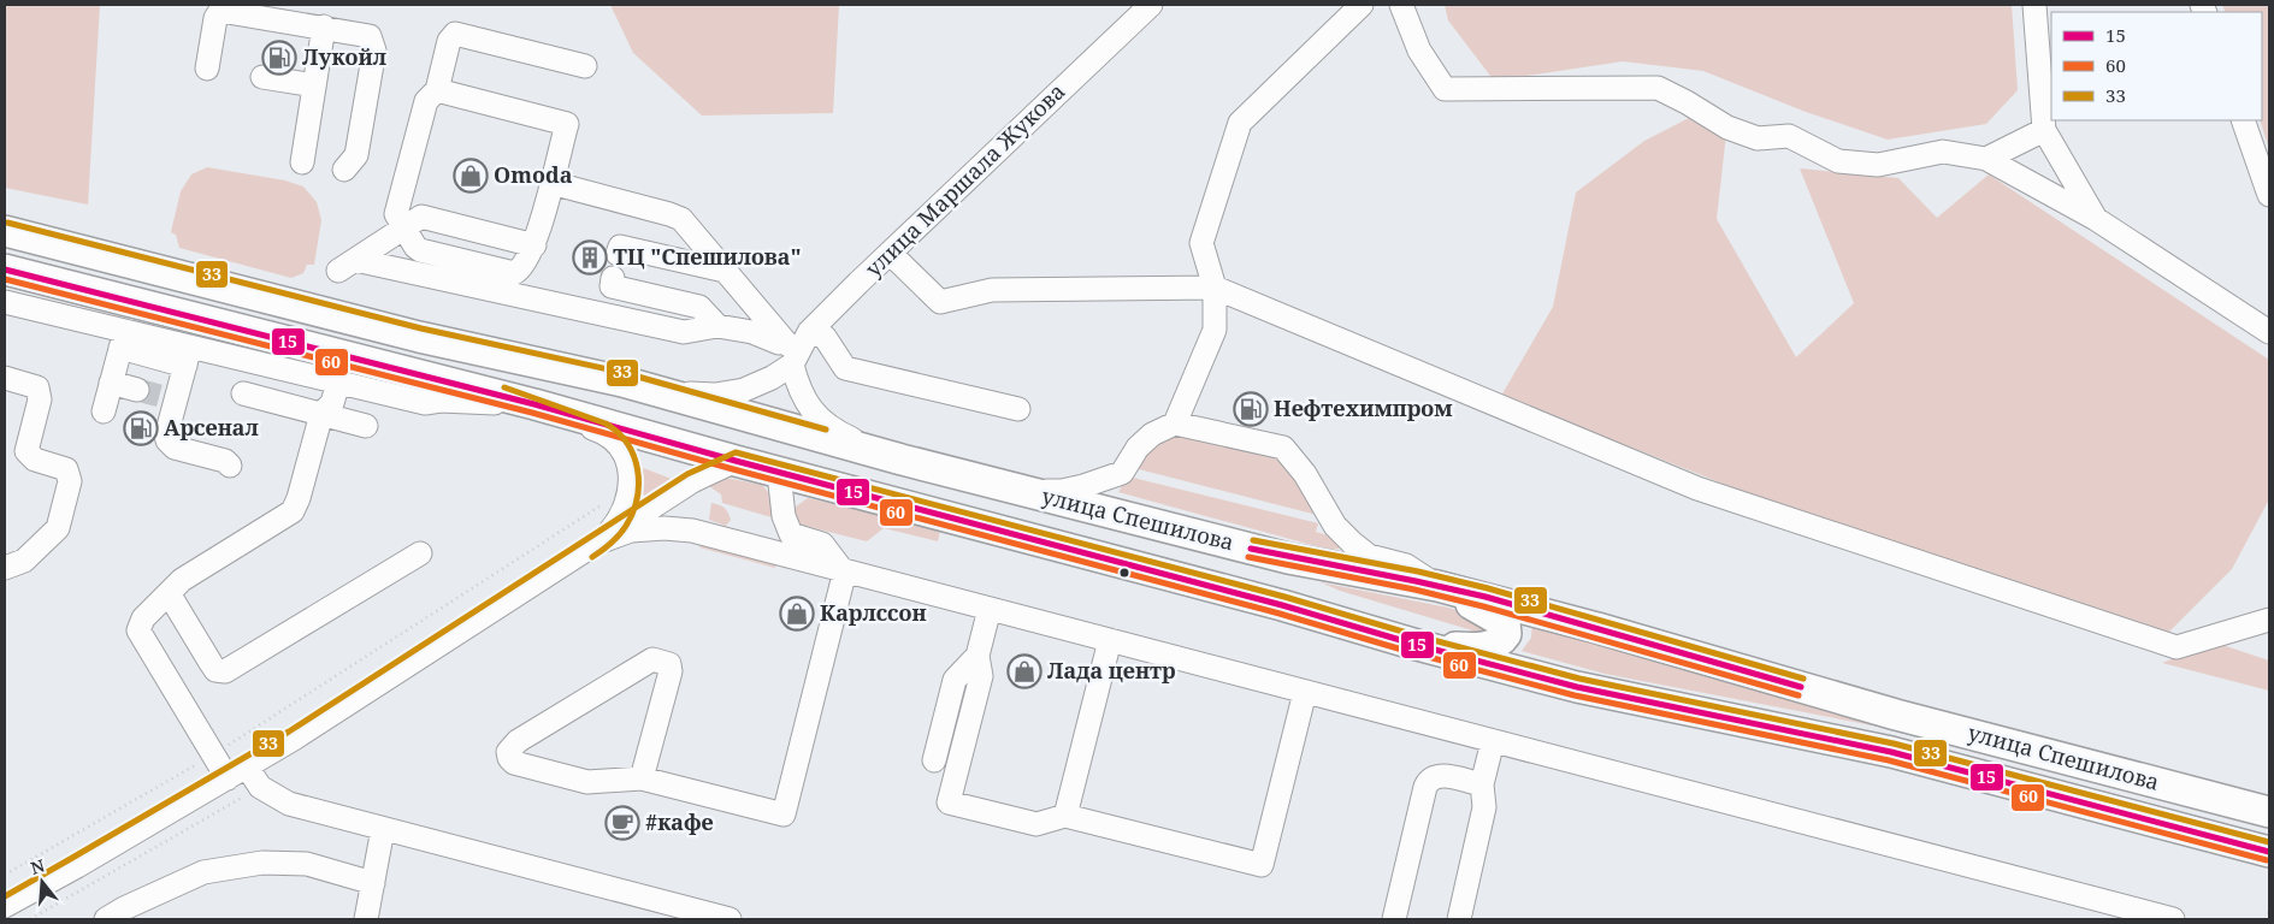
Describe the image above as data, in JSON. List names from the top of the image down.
{
  "streets": {
    "main road": ["улица Спешилова"],
    "street": ["улица Маршала Жукова"]
  },
  "places": {
    "fuel station": ["Лукойл", "Нефтехимпром", "Арсенал"],
    "shop": ["Omoda", "Карлссон", "Лада центр"],
    "building": ["ТЦ \"Спешилова\""],
    "cafe": ["#кафе"]
  },
  "lines": ["transit line 33", "transit line 15", "transit line 60"],
  "legend": ["15", "60", "33"],
  "north": "top"
}
